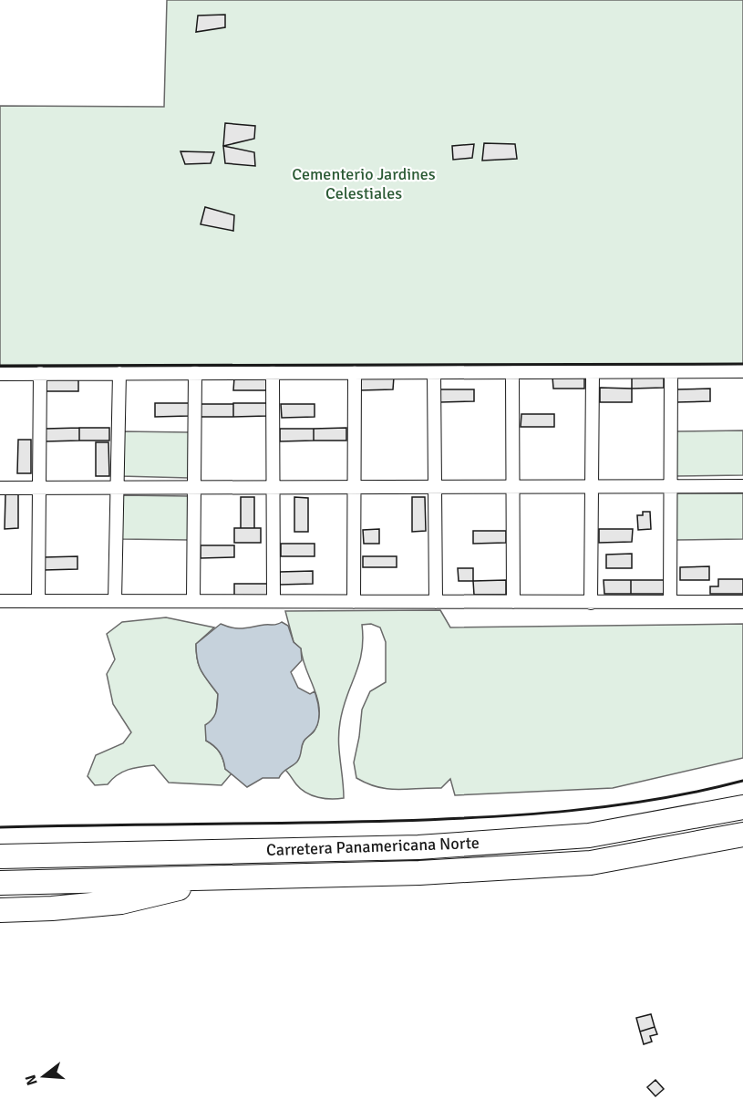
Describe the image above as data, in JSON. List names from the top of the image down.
{
  "streets": {
    "highway": ["Carretera Panamericana Norte"]
  },
  "parks": ["Cementerio Jardines Celestiales"],
  "north": "left"
}
